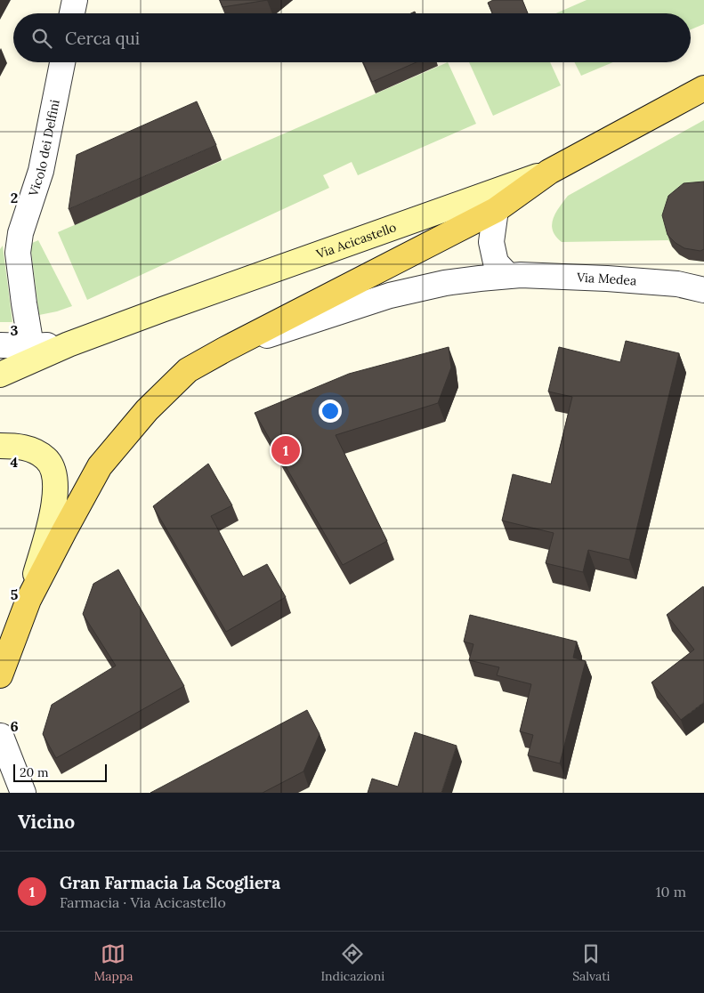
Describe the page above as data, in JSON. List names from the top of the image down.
{
  "streets": {
    "main road": ["Via Acicastello"],
    "street": ["Vicolo dei Delfini", "Via Medea"]
  },
  "scale_bar": "20 m",
  "page": {
    "search": "Cerca qui",
    "pins": "1",
    "scale": "20 m",
    "heading": "Vicino",
    "list": [
      {
        "mark": "1",
        "name": "Gran Farmacia La Scogliera",
        "note": "Farmacia · Via Acicastello",
        "value": "10 m"
      }
    ],
    "nav": ["Mappa", "Indicazioni", "Salvati"]
  },
  "grid": {
    "rows": [
      "2",
      "3",
      "4",
      "5",
      "6"
    ]
  }
}
